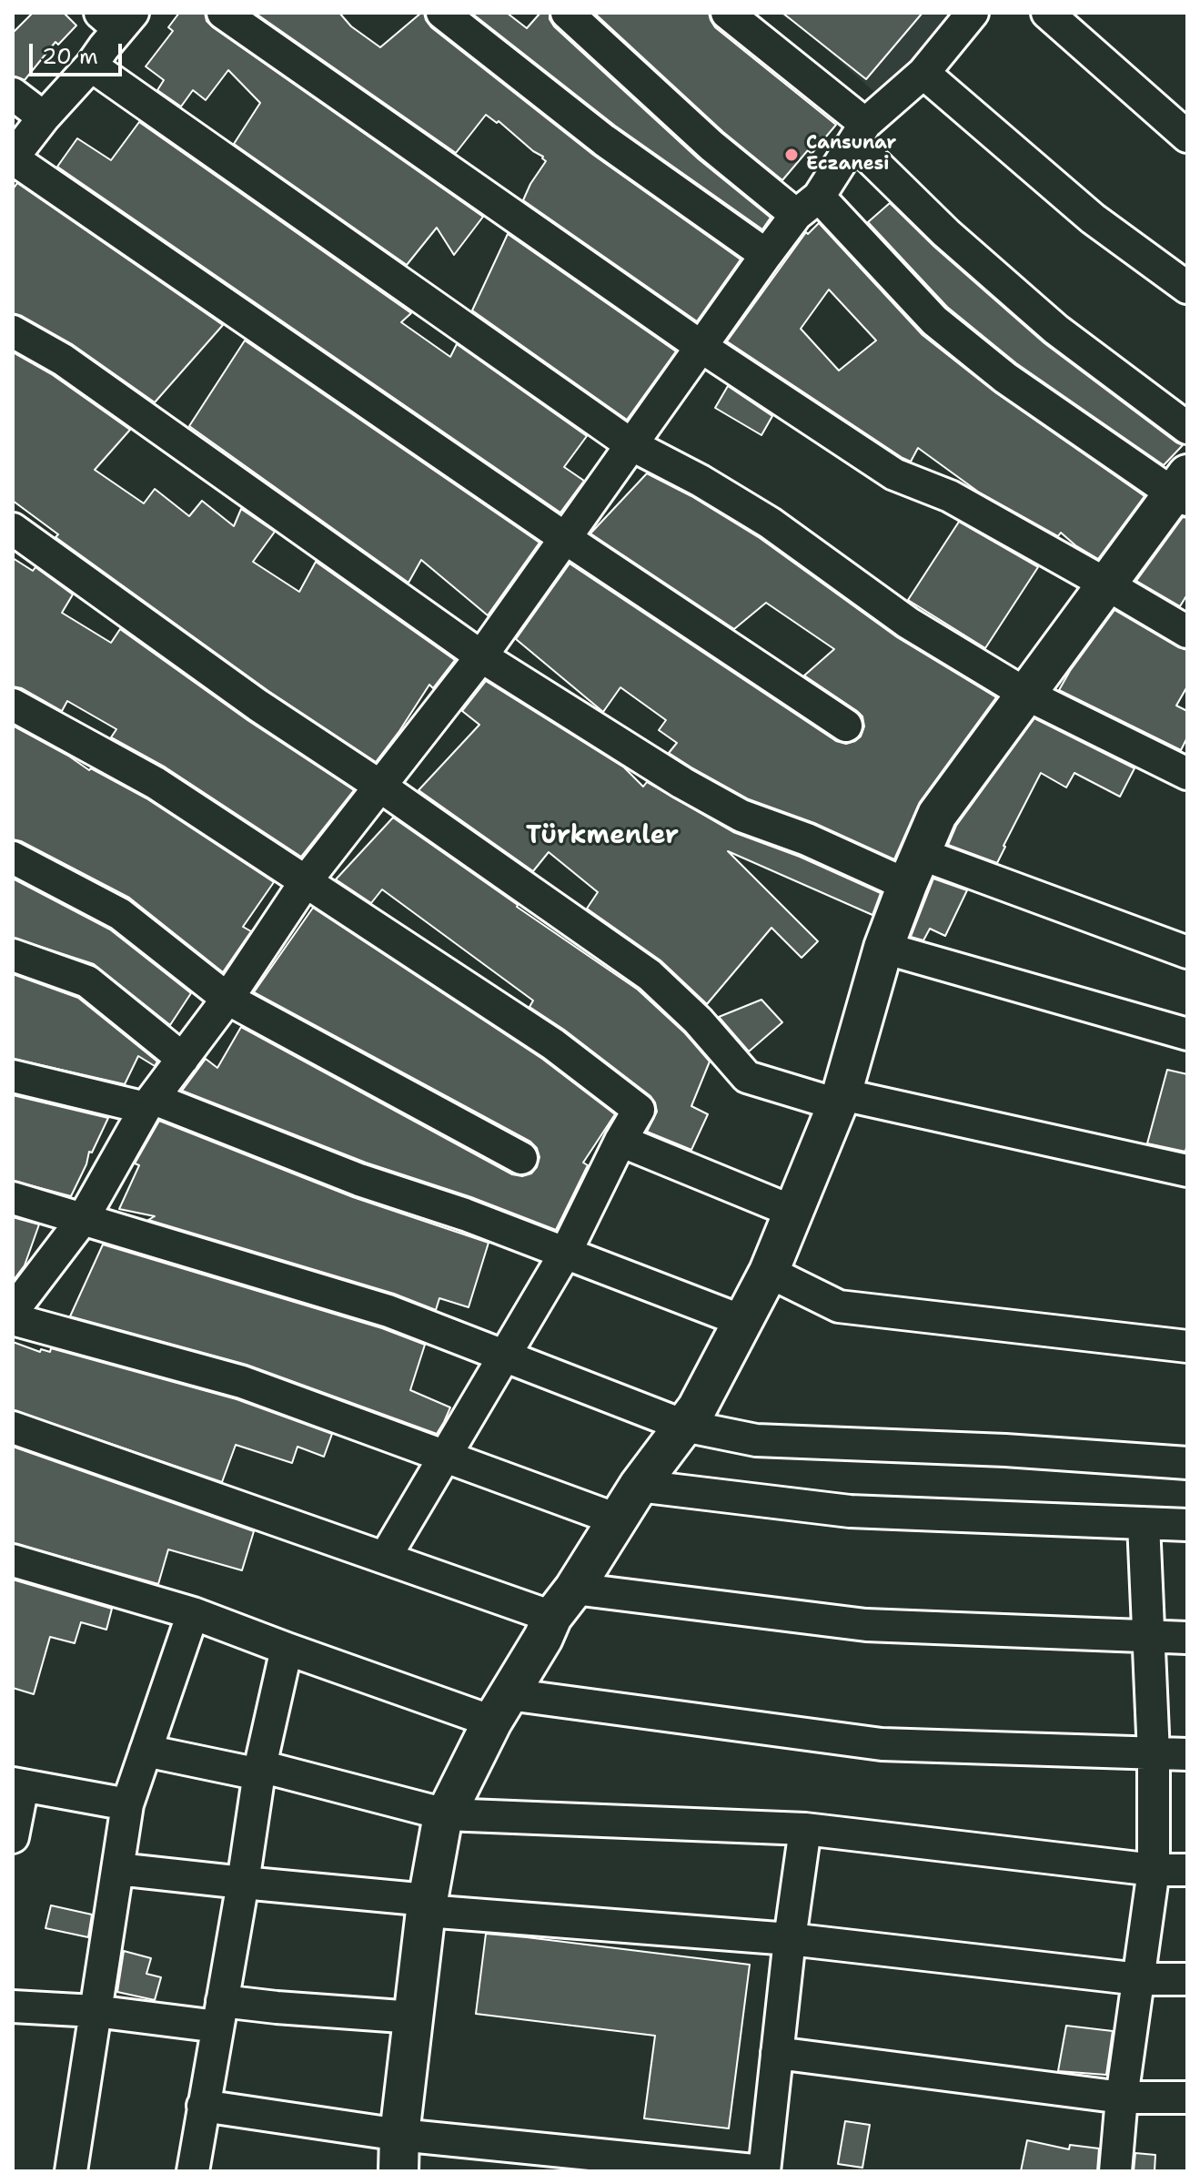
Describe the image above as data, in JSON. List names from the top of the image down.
{
  "districts": ["Türkmenler"],
  "places": ["Cansunar Eczanesi"],
  "scale_bar": "20 m"
}
